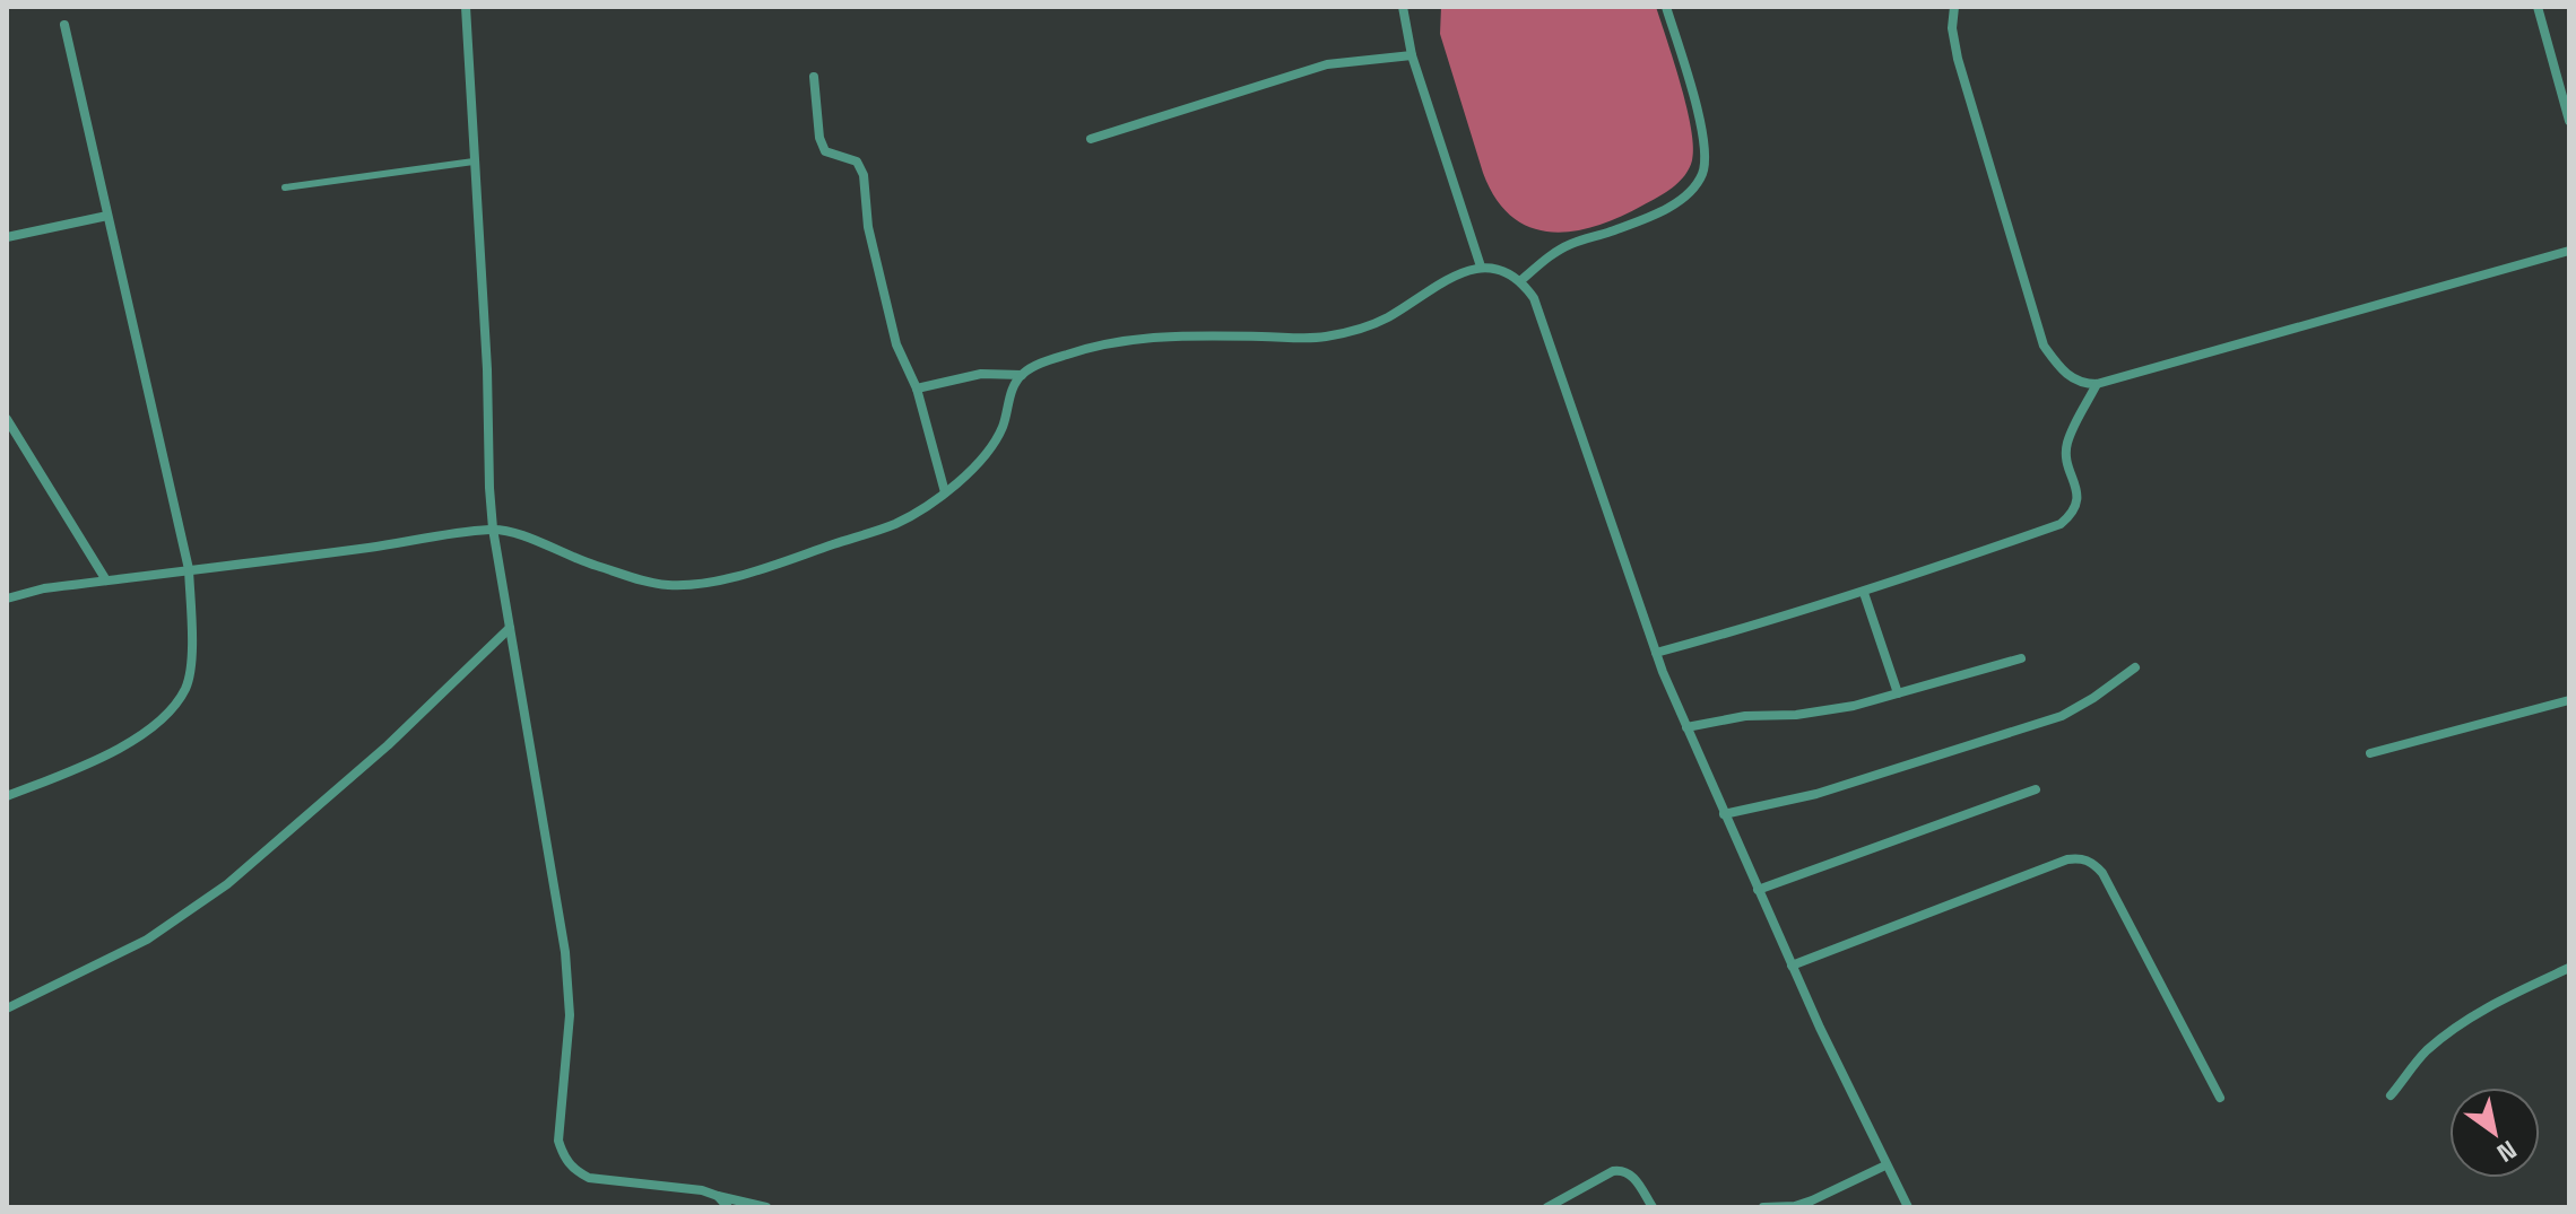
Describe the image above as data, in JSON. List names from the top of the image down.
{
  "north": "bottom right"
}
